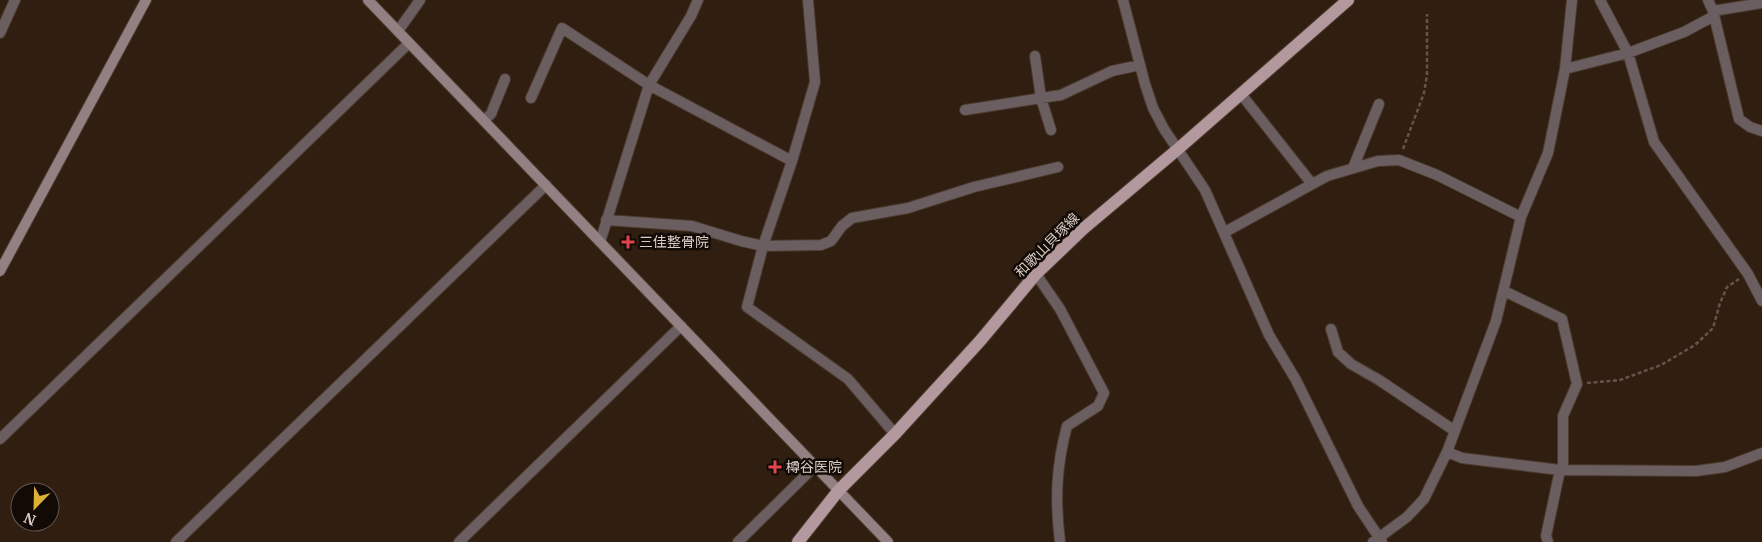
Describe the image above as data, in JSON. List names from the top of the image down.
{
  "streets": {
    "main road": ["和歌山貝塚線"]
  },
  "places": {
    "health": ["三佳整骨院", "樽谷医院"]
  },
  "north": "bottom left"
}
